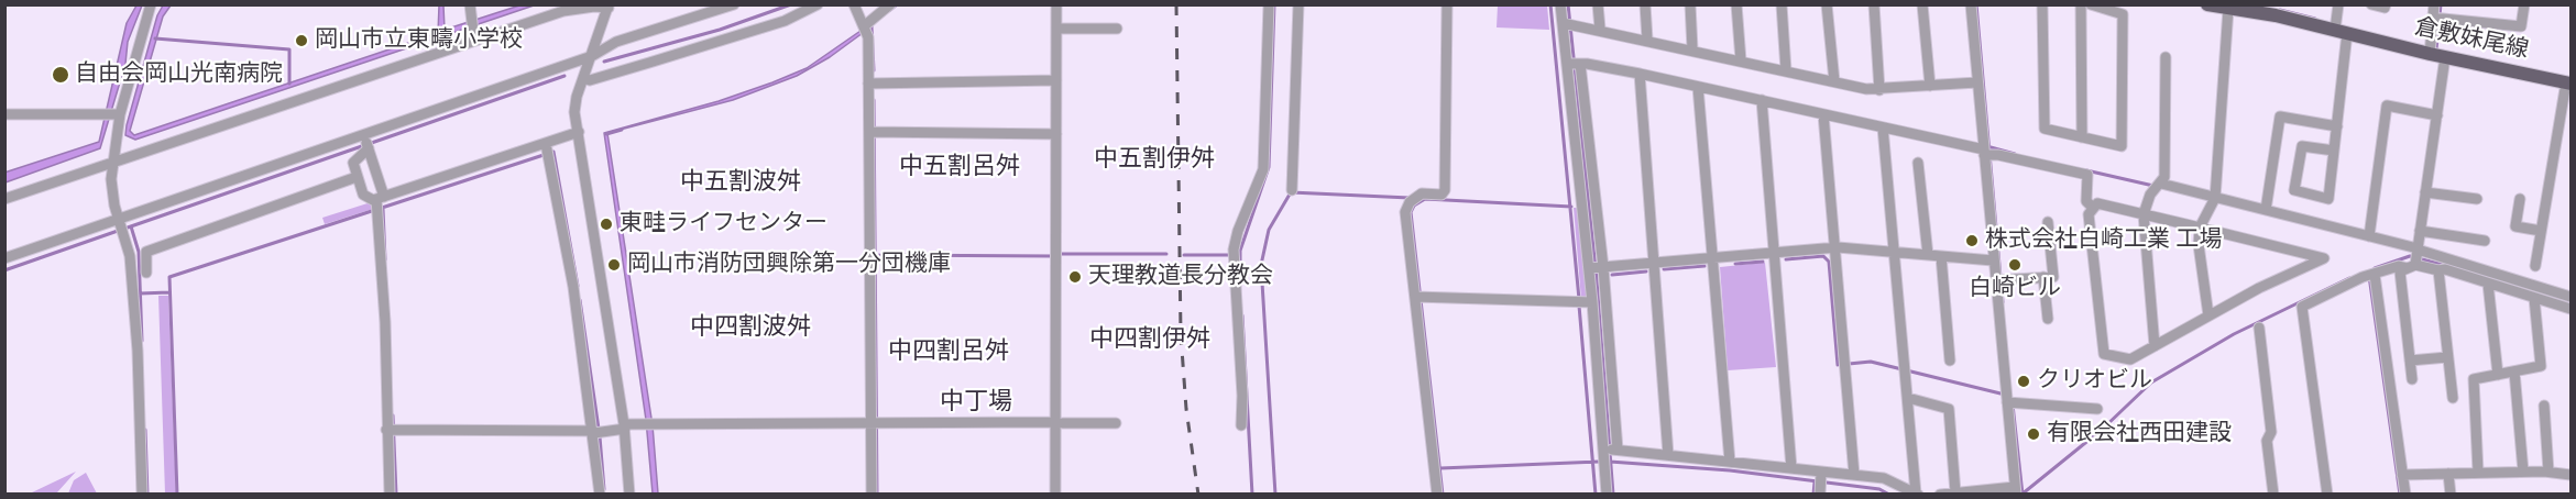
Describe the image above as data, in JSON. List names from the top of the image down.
{
  "streets": {
    "main road": ["倉敷妹尾線"]
  },
  "districts": [
    "中五割伊舛",
    "中五割呂舛",
    "中五割波舛",
    "中四割波舛",
    "中四割伊舛",
    "中四割呂舛",
    "中丁場"
  ],
  "places": [
    "岡山市立東疇小学校",
    "自由会岡山光南病院",
    "東畦ライフセンター",
    "株式会社白崎工業 工場",
    "岡山市消防団興除第一分団機庫",
    "白崎ビル",
    "天理教道長分教会",
    "クリオビル",
    "有限会社西田建設"
  ]
}
